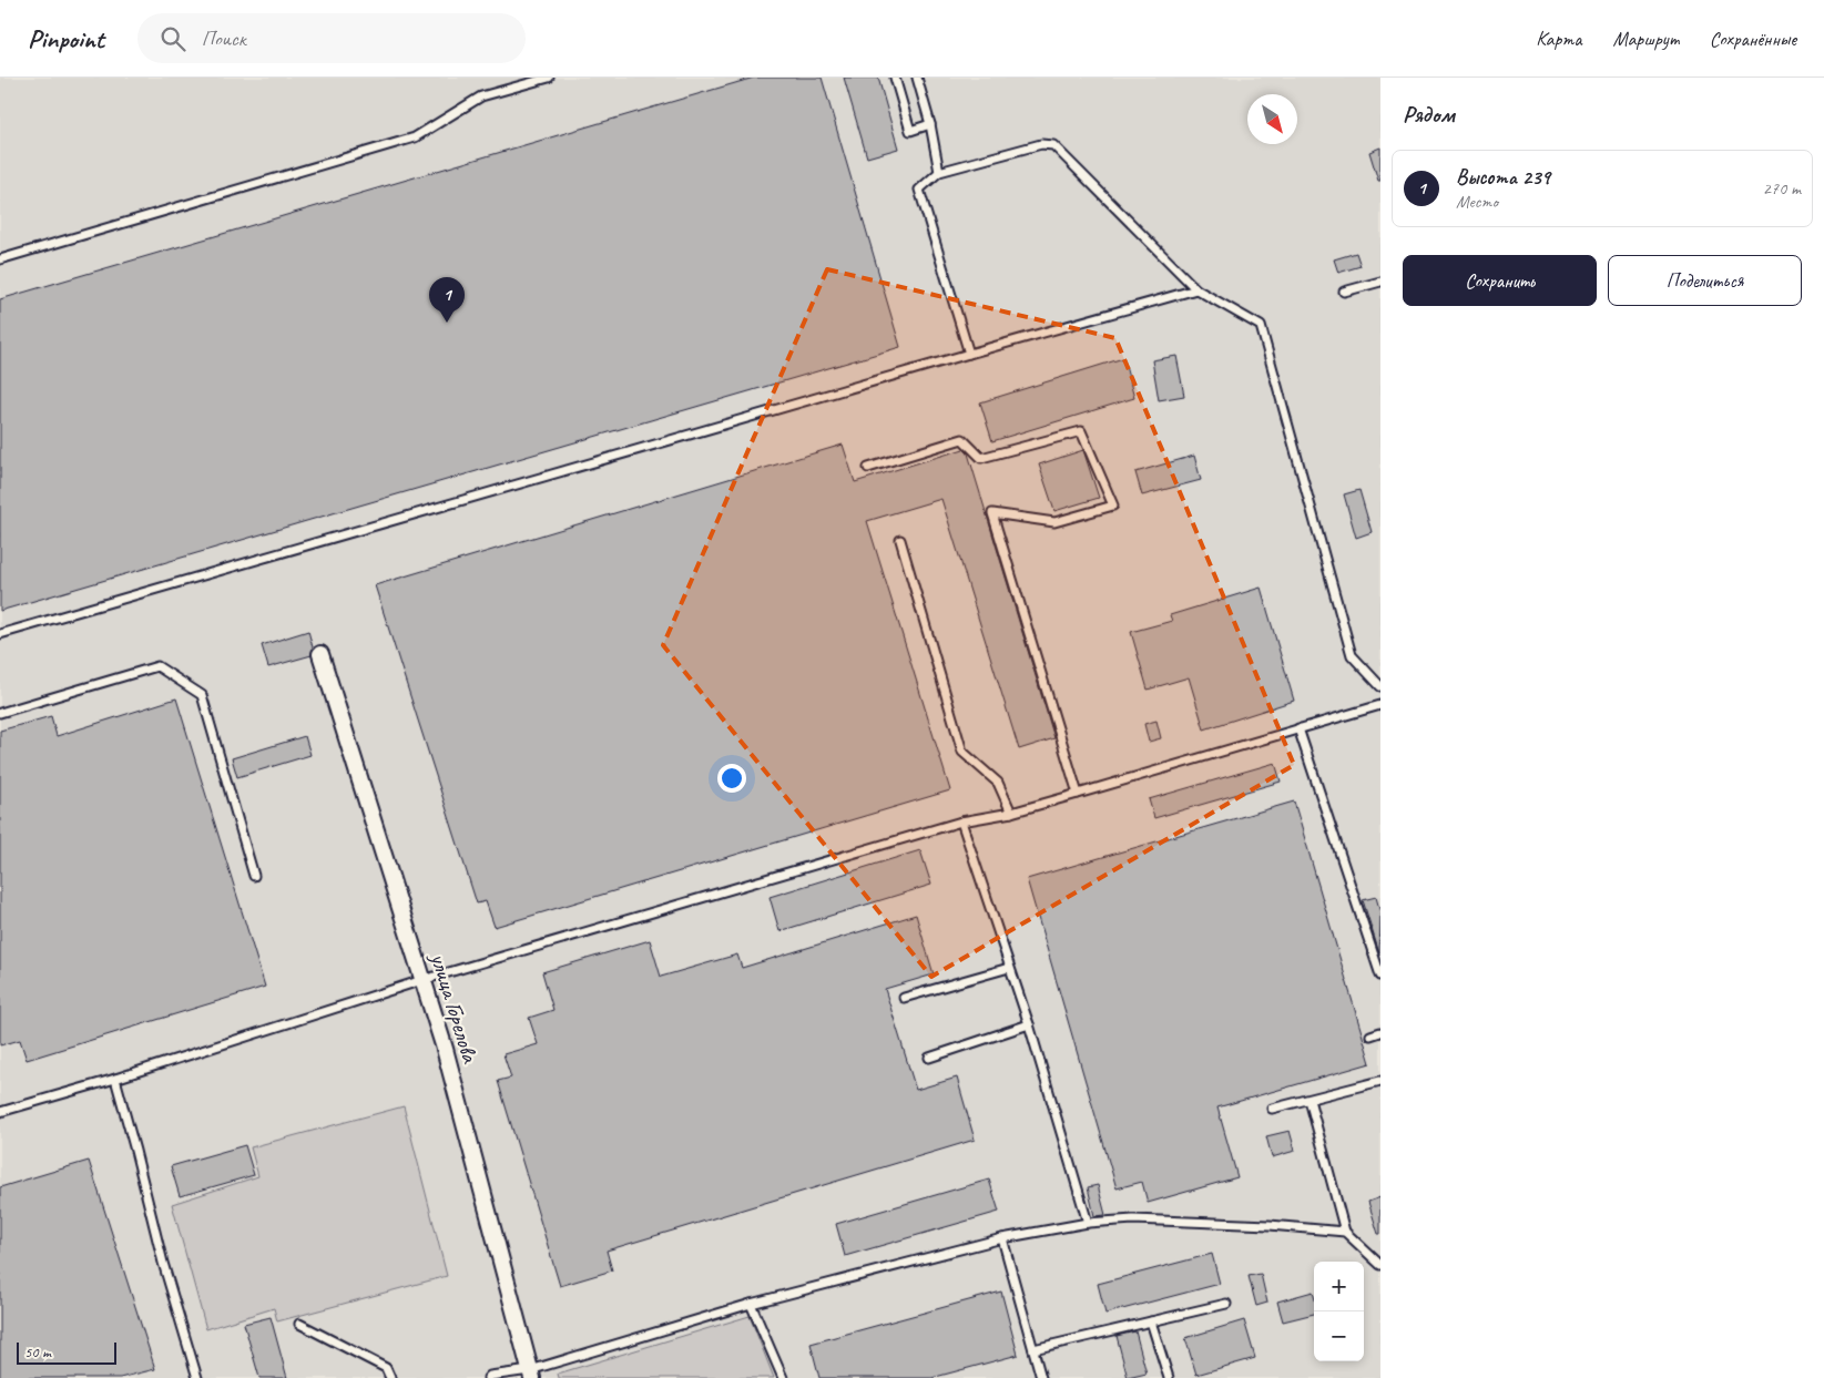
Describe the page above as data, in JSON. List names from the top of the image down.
{
  "streets": {
    "street": ["улица Горелова"]
  },
  "scale_bar": "50 m",
  "north": "bottom right",
  "page": {
    "header": "Pinpoint",
    "search": "Поиск",
    "nav": ["Карта", "Маршрут", "Сохранённые"],
    "heading": "Рядом",
    "list": [
      {
        "mark": "1",
        "name": "Высота 239",
        "note": "Место",
        "value": "270 m"
      }
    ],
    "buttons": ["Сохранить", "Поделиться"],
    "pins": "1",
    "map_buttons": ["+", "−"],
    "scale": "50 m"
  }
}
